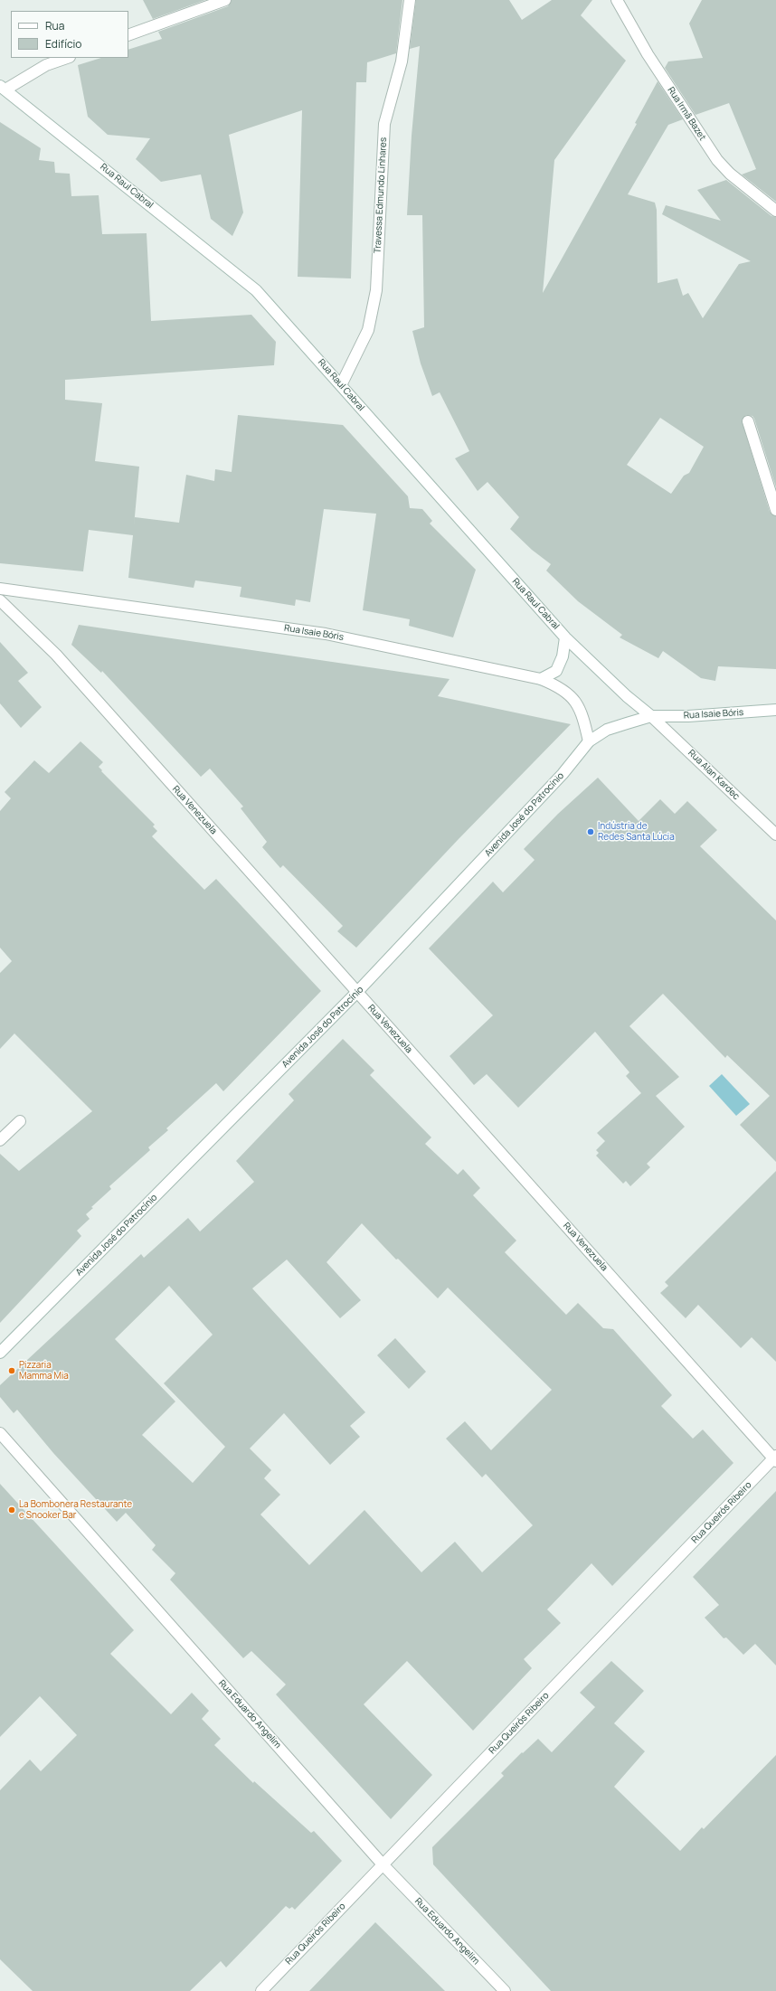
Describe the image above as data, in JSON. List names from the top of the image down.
{
  "streets": {
    "street": [
      "Rua Irmã Bazet",
      "Rua Raul Cabral",
      "Travessa Edmundo Linhares",
      "Rua Isaie Bóris",
      "Rua Alan Kardec",
      "Rua Venezuela",
      "Avenida José do Patrocínio",
      "Rua Queirós Ribeiro",
      "Rua Eduardo Angelim"
    ]
  },
  "crossings": [
    ["Rua Raul Cabral", "Travessa Edmundo Linhares"],
    ["Rua Raul Cabral", "Rua Isaie Bóris"],
    ["Rua Raul Cabral", "Rua Alan Kardec"],
    ["Rua Raul Cabral", "Avenida José do Patrocínio"],
    ["Rua Isaie Bóris", "Rua Alan Kardec"],
    ["Rua Isaie Bóris", "Avenida José do Patrocínio"],
    ["Rua Alan Kardec", "Avenida José do Patrocínio"],
    ["Rua Venezuela", "Avenida José do Patrocínio"],
    ["Rua Venezuela", "Rua Queirós Ribeiro"],
    ["Rua Queirós Ribeiro", "Rua Eduardo Angelim"]
  ],
  "places": ["Indústria de Redes Santa Lúcia", "Pizzaria Mamma Mia", "La Bombonera Restaurante e Snooker Bar"],
  "legend": ["Rua", "Edifício"]
}
